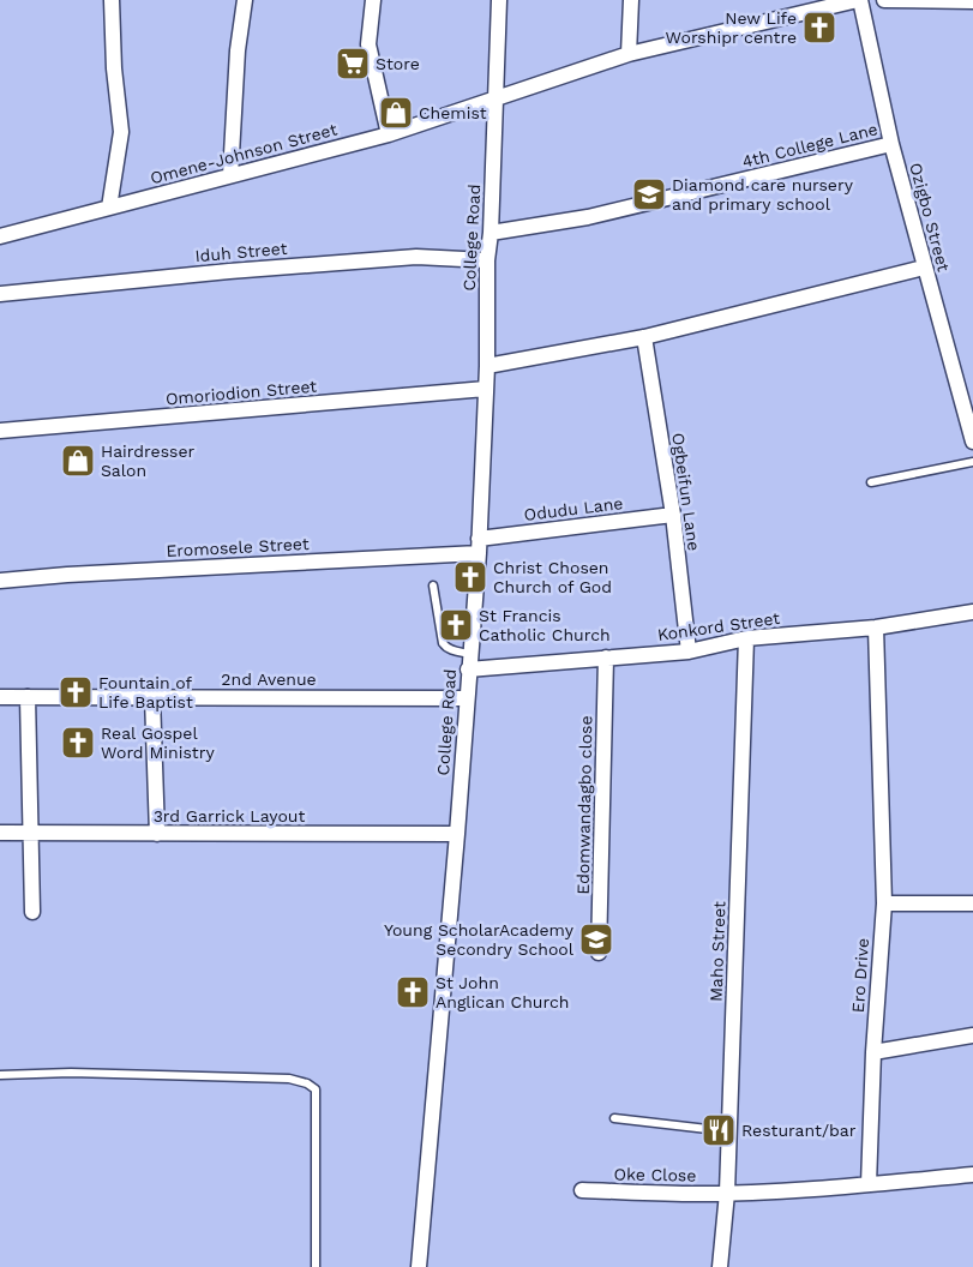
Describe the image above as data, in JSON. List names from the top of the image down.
{
  "streets": {
    "street": [
      "4th College Lane",
      "Omene-Johnson Street",
      "Ozigbo Street",
      "College Road",
      "Iduh Street",
      "Omoriodion Street",
      "Ogbeifun Lane",
      "Odudu Lane",
      "Eromosele Street",
      "Konkord Street",
      "2nd Avenue",
      "Edomwandagbo close",
      "3rd Garrick Layout",
      "Maho Street",
      "Ero Drive",
      "Oke Close"
    ]
  },
  "crossings": [
    ["4th College Lane", "Ozigbo Street"],
    ["4th College Lane", "College Road"],
    ["Omene-Johnson Street", "Ozigbo Street"],
    ["Omene-Johnson Street", "College Road"],
    ["College Road", "Iduh Street"],
    ["College Road", "Omoriodion Street"],
    ["College Road", "Odudu Lane"],
    ["College Road", "Eromosele Street"],
    ["College Road", "Konkord Street"],
    ["College Road", "2nd Avenue"],
    ["College Road", "3rd Garrick Layout"],
    ["Ogbeifun Lane", "Odudu Lane"],
    ["Ogbeifun Lane", "Konkord Street"],
    ["Odudu Lane", "Eromosele Street"],
    ["Konkord Street", "Edomwandagbo close"],
    ["Konkord Street", "Maho Street"],
    ["Konkord Street", "Ero Drive"],
    ["Maho Street", "Oke Close"]
  ],
  "places": {
    "church": [
      "New Life Worshipr centre",
      "Christ Chosen Church of God",
      "St Francis Catholic Church",
      "Fountain of Life Baptist",
      "Real Gospel Word Ministry",
      "St John Anglican Church"
    ],
    "supermarket": ["Store"],
    "shop": ["Chemist", "Hairdresser Salon"],
    "school or university": ["Diamond care nursery and primary school", "Young ScholarAcademy Secondry School"],
    "restaurant": ["Resturant/bar"]
  }
}
